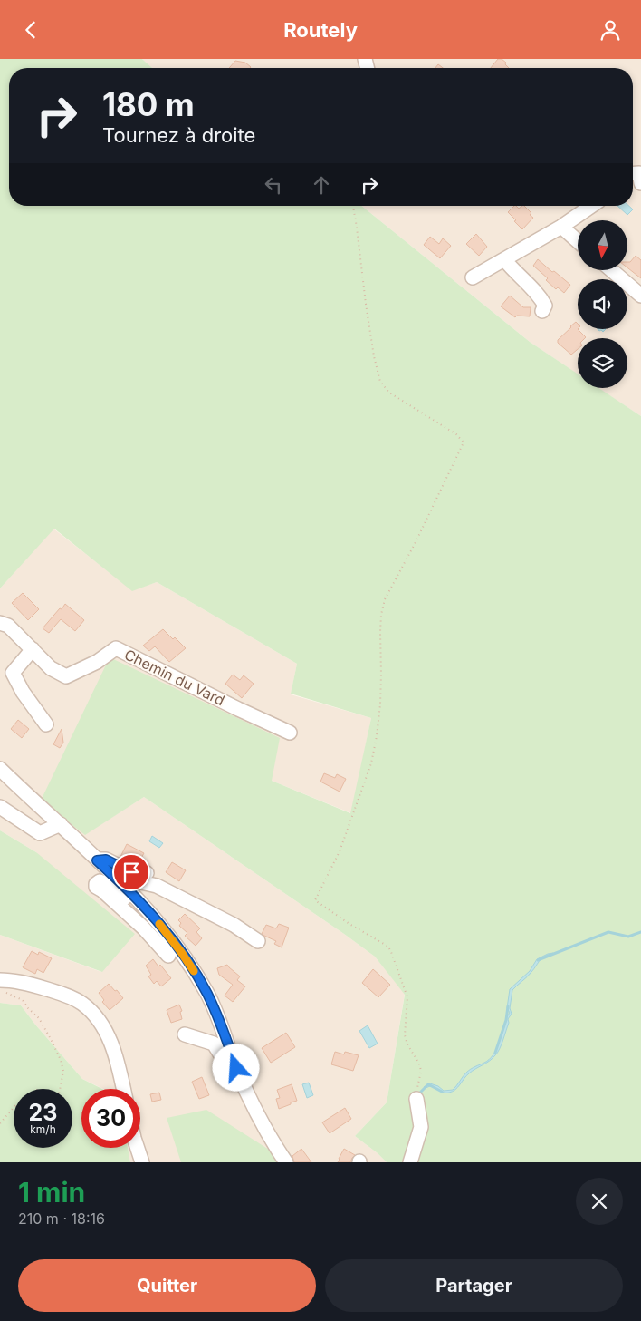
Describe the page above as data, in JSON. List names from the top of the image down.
{
  "streets": {
    "street": ["Chemin du Vard"]
  },
  "north": "bottom",
  "page": {
    "header": "Routely",
    "turn": ["180 m", "Tournez à droite"],
    "speed": "23 km/h",
    "limit": "30",
    "heading": ["1 min", "210 m · 18:16"],
    "buttons": ["Quitter", "Partager"]
  }
}
